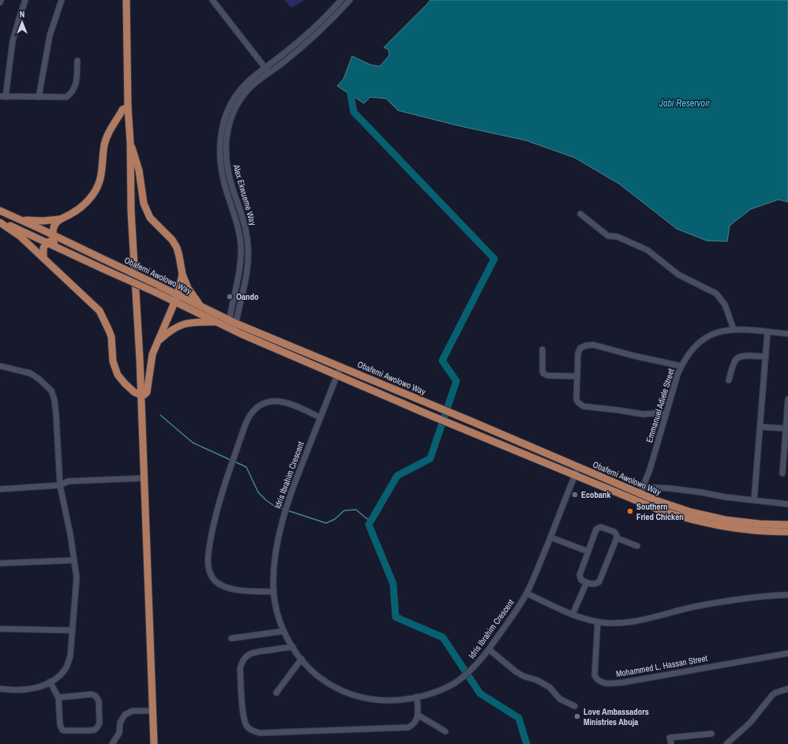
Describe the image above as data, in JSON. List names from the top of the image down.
{
  "streets": {
    "main road": ["Obafemi Awolowo Way"],
    "street": [
      "Alex Ekwueme Way",
      "Emmanuel Adiele Street",
      "Idris Ibrahim Crescent",
      "Mohammed L. Hassan Street"
    ]
  },
  "crossings": [
    ["Alex Ekwueme Way", "Obafemi Awolowo Way"],
    ["Obafemi Awolowo Way", "Emmanuel Adiele Street"],
    ["Obafemi Awolowo Way", "Idris Ibrahim Crescent"]
  ],
  "water": ["Jabi Reservoir"],
  "places": [
    "Oando",
    "Ecobank",
    "Southern Fried Chicken",
    "Love Ambassadors Ministries Abuja"
  ],
  "north": "top"
}
